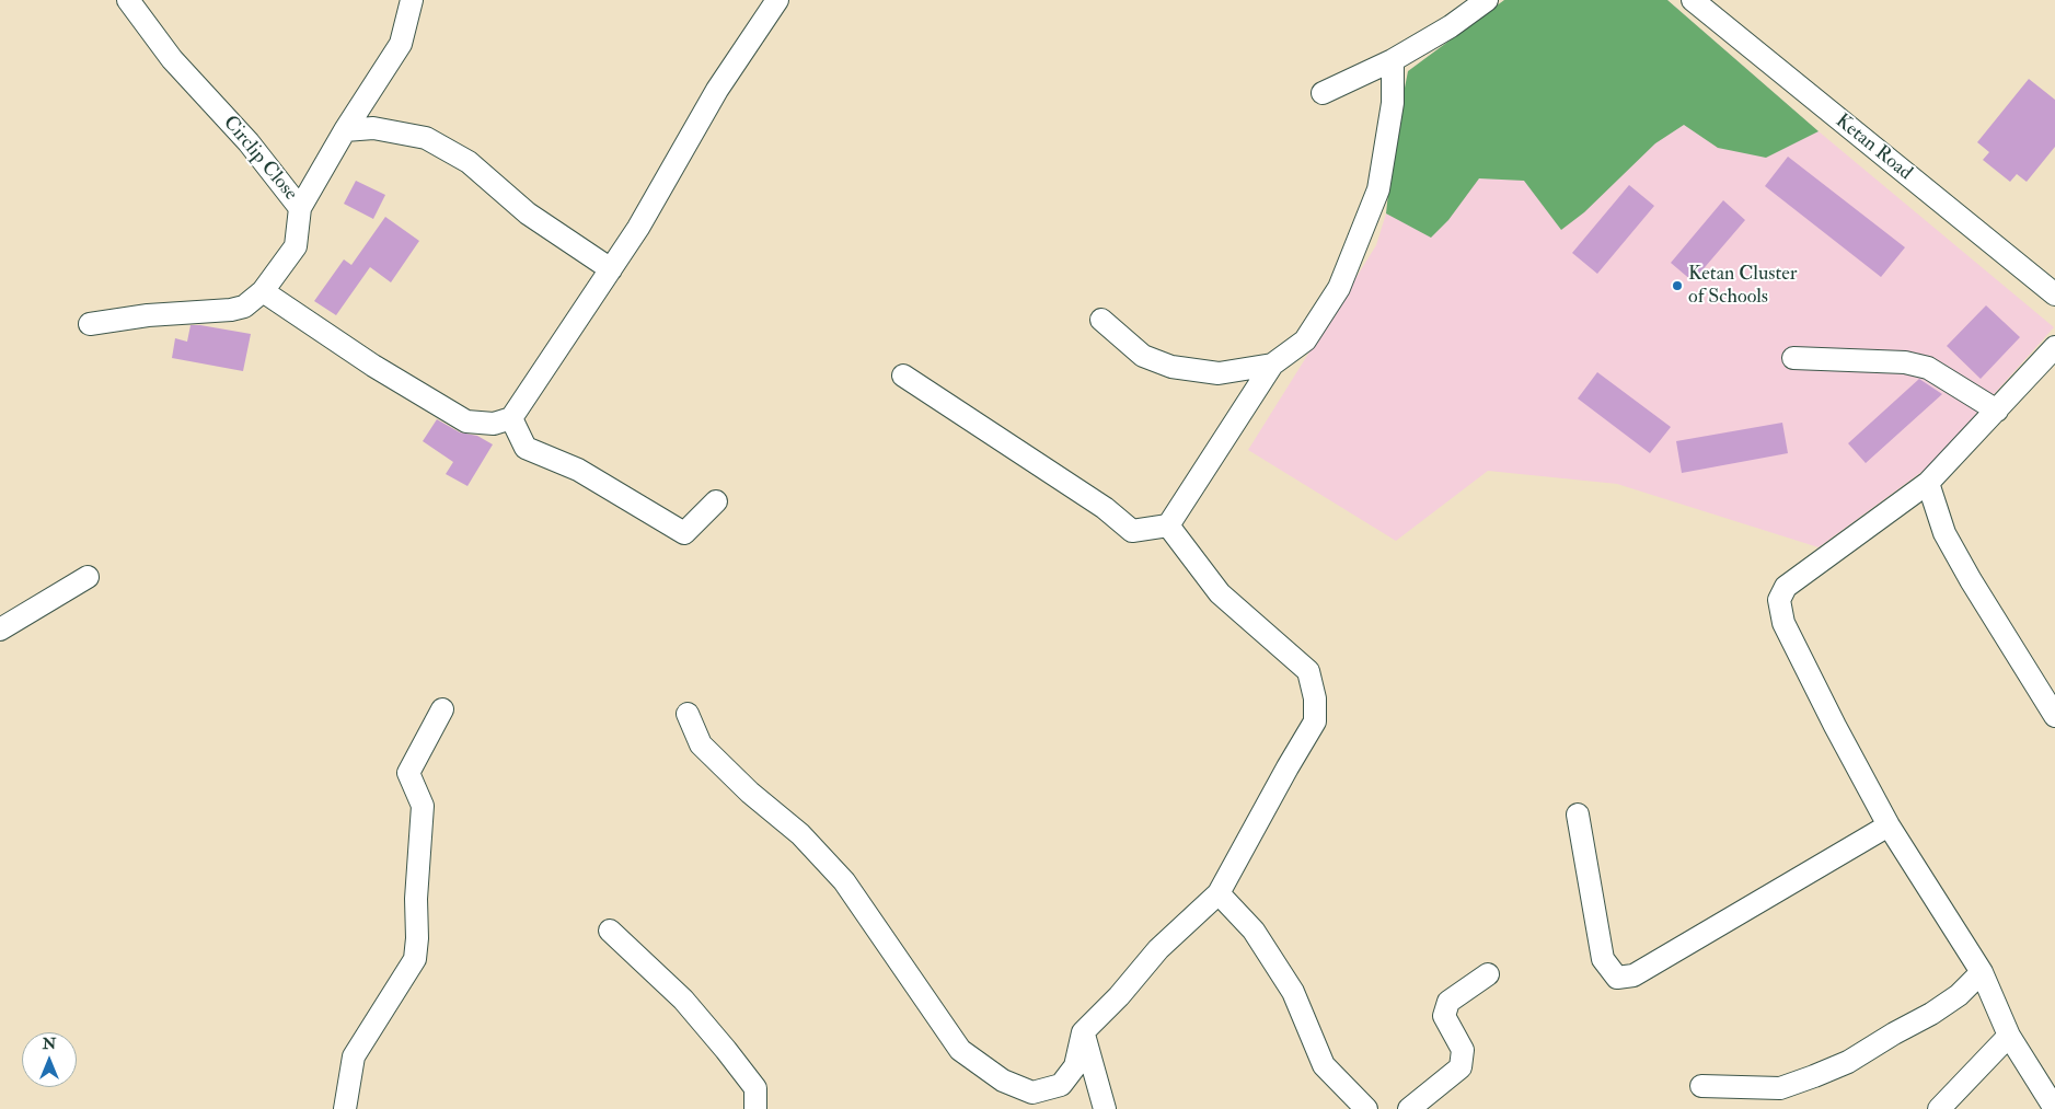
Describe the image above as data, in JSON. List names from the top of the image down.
{
  "streets": {
    "street": ["Ketan Road", "Circlip Close"]
  },
  "places": ["Ketan Cluster of Schools"],
  "north": "top"
}
